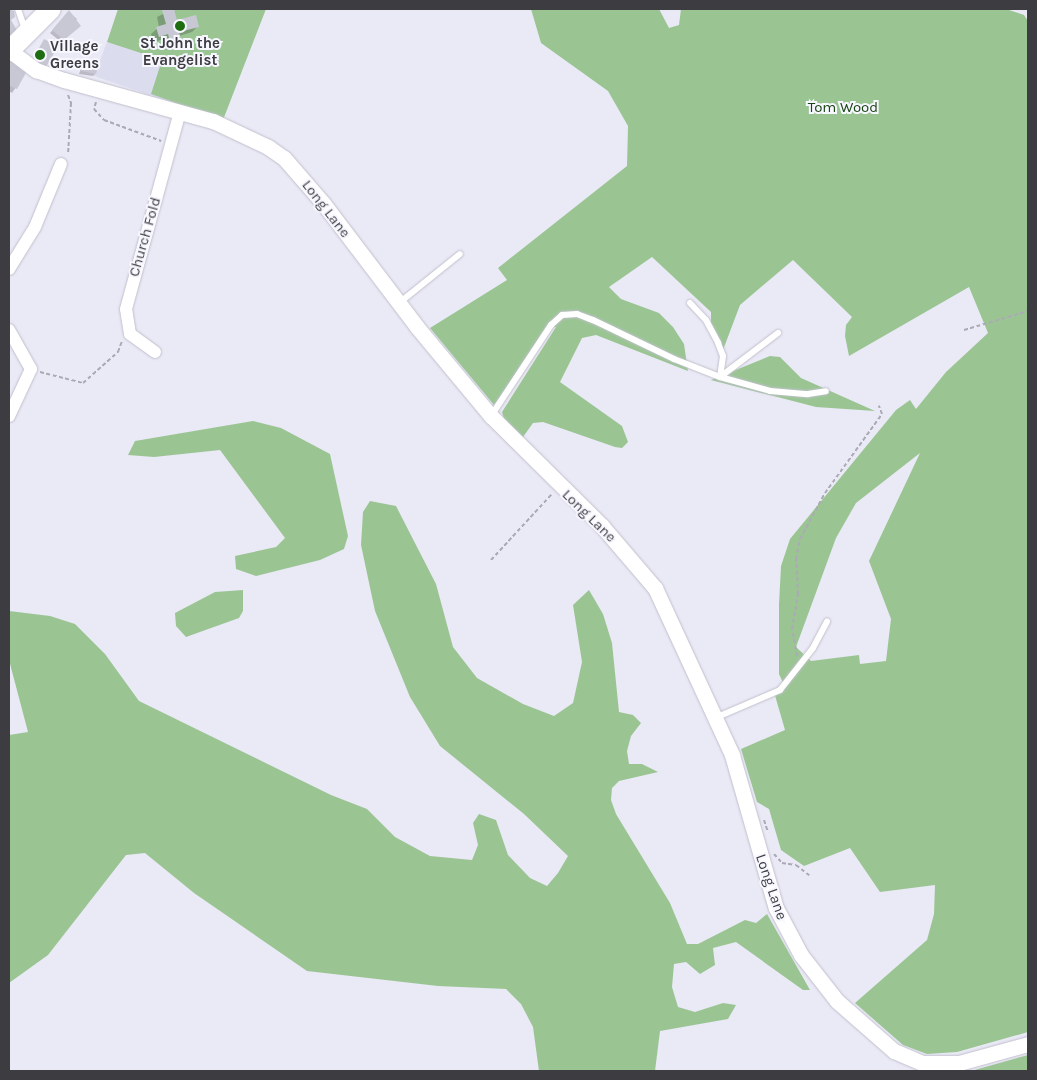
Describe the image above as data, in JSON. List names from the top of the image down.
{
  "streets": {
    "street": ["Long Lane", "Church Fold"]
  },
  "crossings": [
    ["Long Lane", "Church Fold"]
  ],
  "parks": ["Tom Wood"],
  "places": ["St John the Evangelist", "Village Greens"]
}
